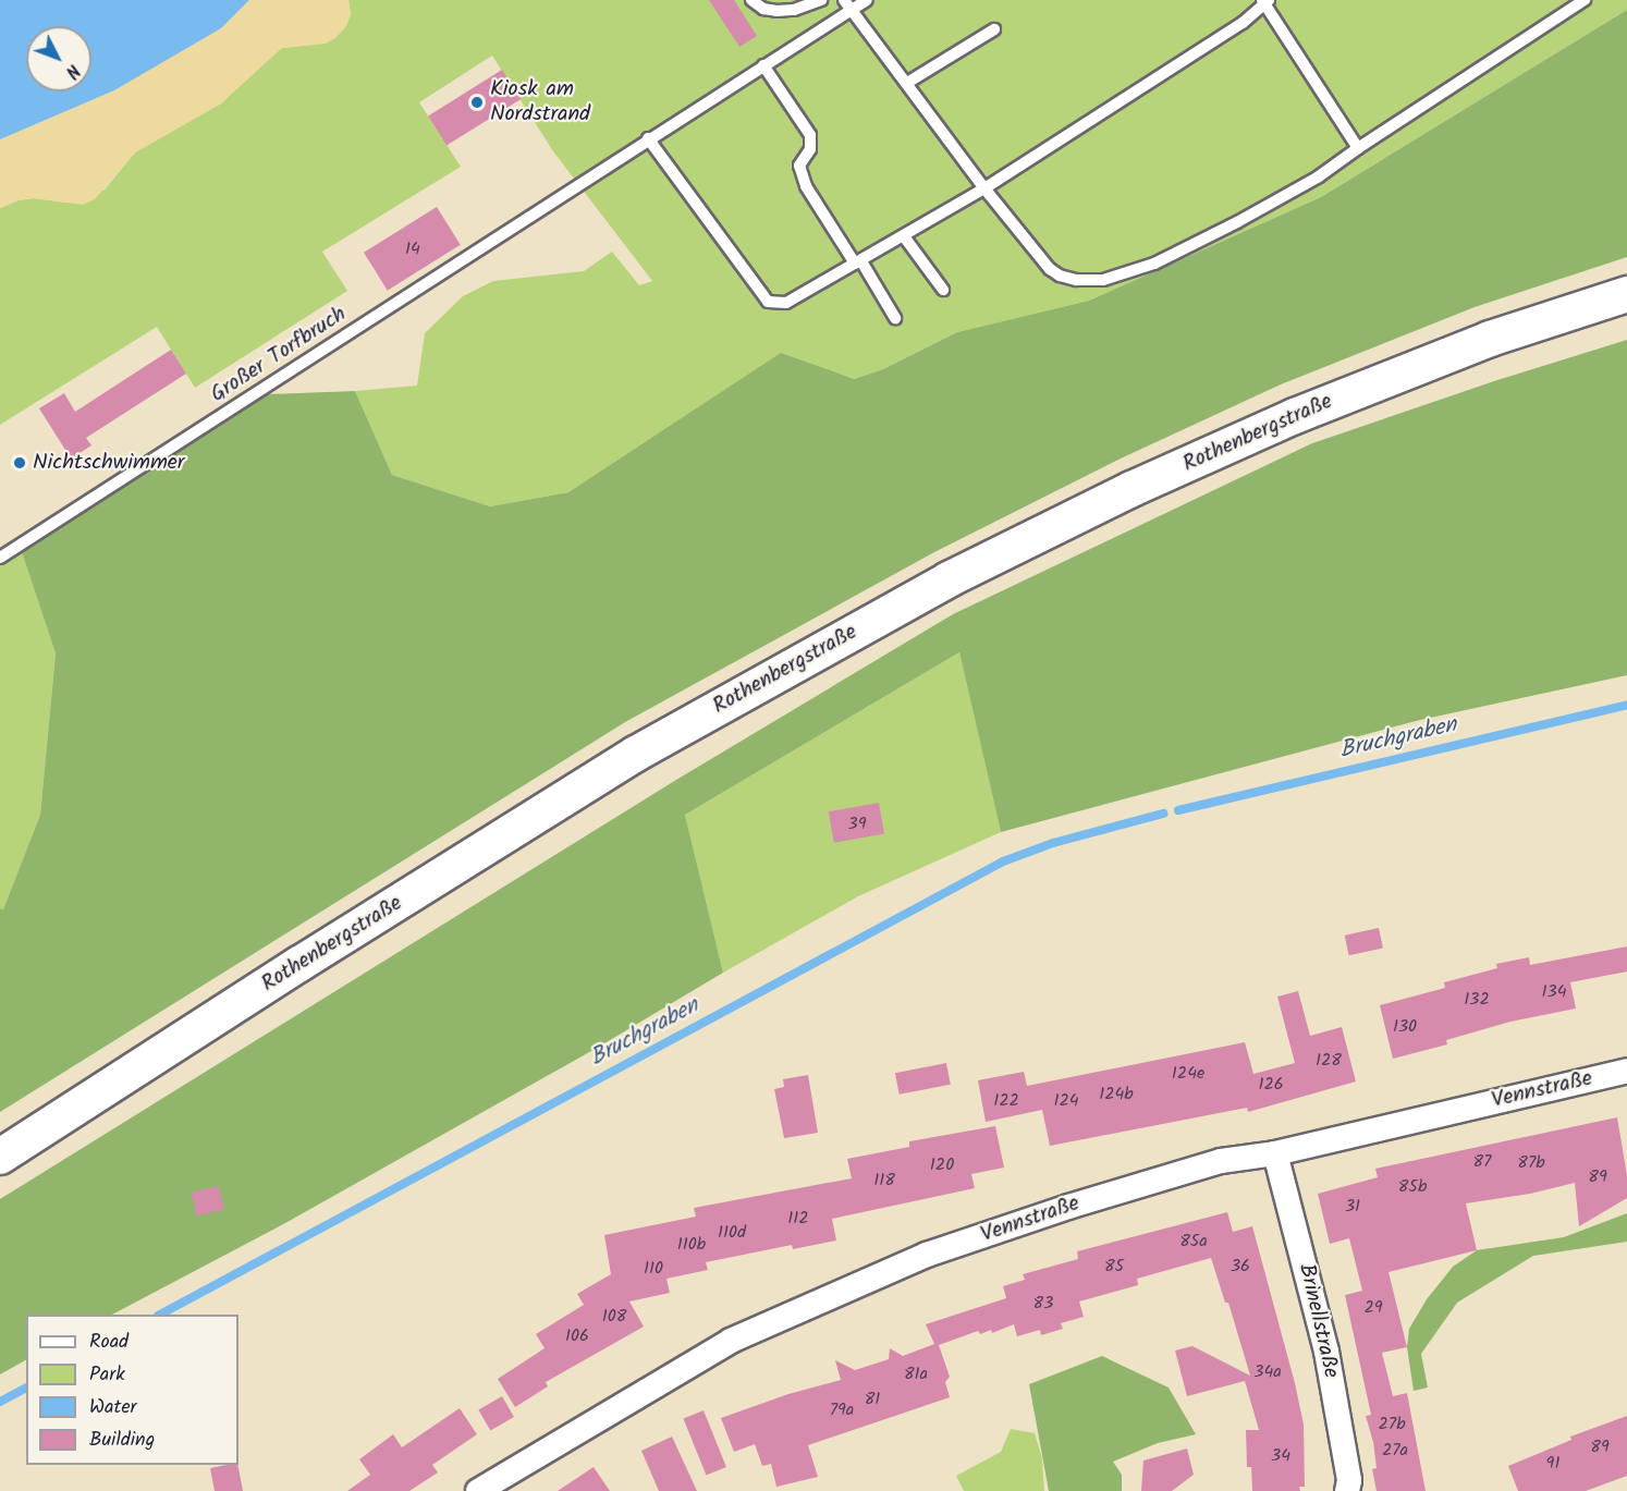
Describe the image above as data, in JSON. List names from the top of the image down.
{
  "streets": {
    "main road": ["Rothenbergstraße"],
    "street": ["Vennstraße", "Brinellstraße"],
    "lane": ["Großer Torfbruch"]
  },
  "crossings": [
    ["Vennstraße", "Brinellstraße"]
  ],
  "water": ["Bruchgraben"],
  "places": ["Kiosk am Nordstrand", "Nichtschwimmer"],
  "house_numbers": [
    "14",
    "39",
    "134",
    "132",
    "130",
    "128",
    "124e",
    "126",
    "124b",
    "122",
    "124",
    "87",
    "87b",
    "120",
    "89",
    "118",
    "85b",
    "31",
    "112",
    "110d",
    "85a",
    "110b",
    "85",
    "36",
    "110",
    "83",
    "29",
    "108",
    "106",
    "34a",
    "81a",
    "81",
    "79a",
    "27b",
    "89",
    "27a",
    "34",
    "91"
  ],
  "legend": [
    "Road",
    "Park",
    "Water",
    "Building"
  ],
  "north": "bottom right"
}
